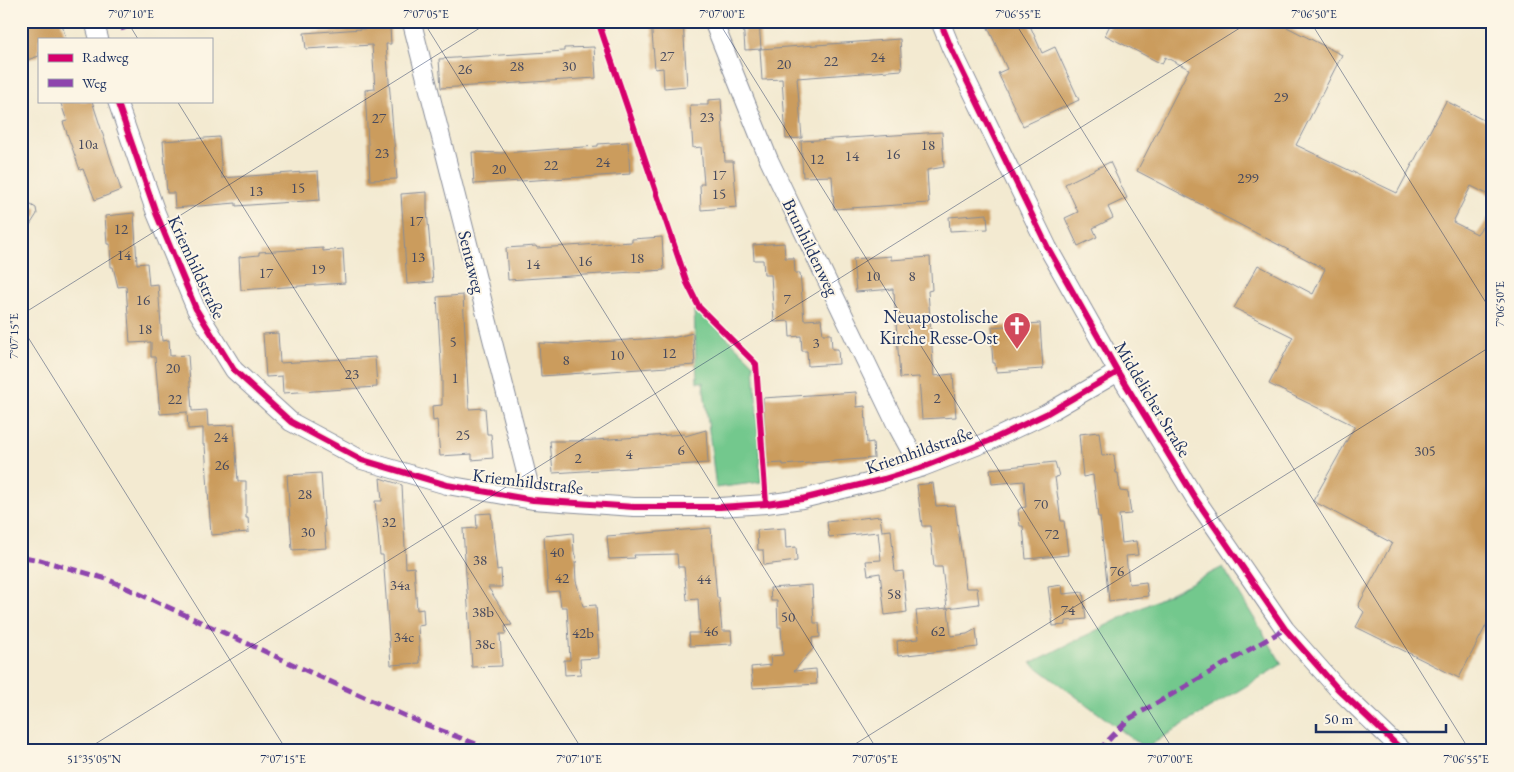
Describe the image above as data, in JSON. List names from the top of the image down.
{
  "streets": {
    "street": [
      "Brunhildenweg",
      "Sentaweg",
      "Kriemhildstraße",
      "Middelicher Straße"
    ]
  },
  "crossings": [
    ["Brunhildenweg", "Kriemhildstraße"],
    ["Sentaweg", "Kriemhildstraße"],
    ["Kriemhildstraße", "Middelicher Straße"]
  ],
  "places": {
    "church": ["Neuapostolische Kirche Resse-Ost"]
  },
  "house_numbers": [
    "27",
    "24",
    "22",
    "20",
    "28",
    "30",
    "26",
    "29",
    "23",
    "27",
    "10a",
    "18",
    "23",
    "16",
    "14",
    "12",
    "24",
    "22",
    "20",
    "17",
    "299",
    "15",
    "13",
    "15",
    "17",
    "12",
    "14",
    "13",
    "18",
    "16",
    "14",
    "19",
    "17",
    "10",
    "8",
    "7",
    "16",
    "18",
    "5",
    "3",
    "12",
    "10",
    "8",
    "20",
    "23",
    "1",
    "2",
    "22",
    "25",
    "24",
    "6",
    "305",
    "4",
    "2",
    "26",
    "28",
    "70",
    "32",
    "30",
    "72",
    "40",
    "38",
    "76",
    "42",
    "44",
    "34a",
    "58",
    "74",
    "38b",
    "50",
    "46",
    "62",
    "42b",
    "34c",
    "38c"
  ],
  "legend": ["Radweg", "Weg"],
  "scale_bar": "50 m",
  "coordinates": [
    "7°07'10\"E",
    "7°07'05\"E",
    "7°07'00\"E",
    "7°06'55\"E",
    "7°06'50\"E",
    "7°07'15\"E",
    "51°35'05\"N"
  ]
}
